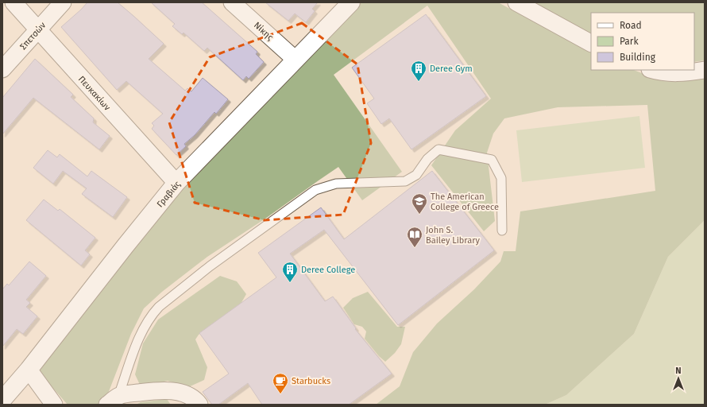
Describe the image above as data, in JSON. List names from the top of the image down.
{
  "streets": {
    "street": [
      "Νίκης",
      "Σπετσών",
      "Πευκακίων",
      "Γραβιάς"
    ]
  },
  "crossings": [
    ["Νίκης", "Γραβιάς"],
    ["Σπετσών", "Πευκακίων"],
    ["Πευκακίων", "Γραβιάς"]
  ],
  "places": {
    "building": ["Deree Gym", "Deree College"],
    "school or university": ["The American College of Greece"],
    "library": ["John S. Bailey Library"],
    "cafe": ["Starbucks"]
  },
  "legend": ["Road", "Park", "Building"],
  "north": "top"
}
